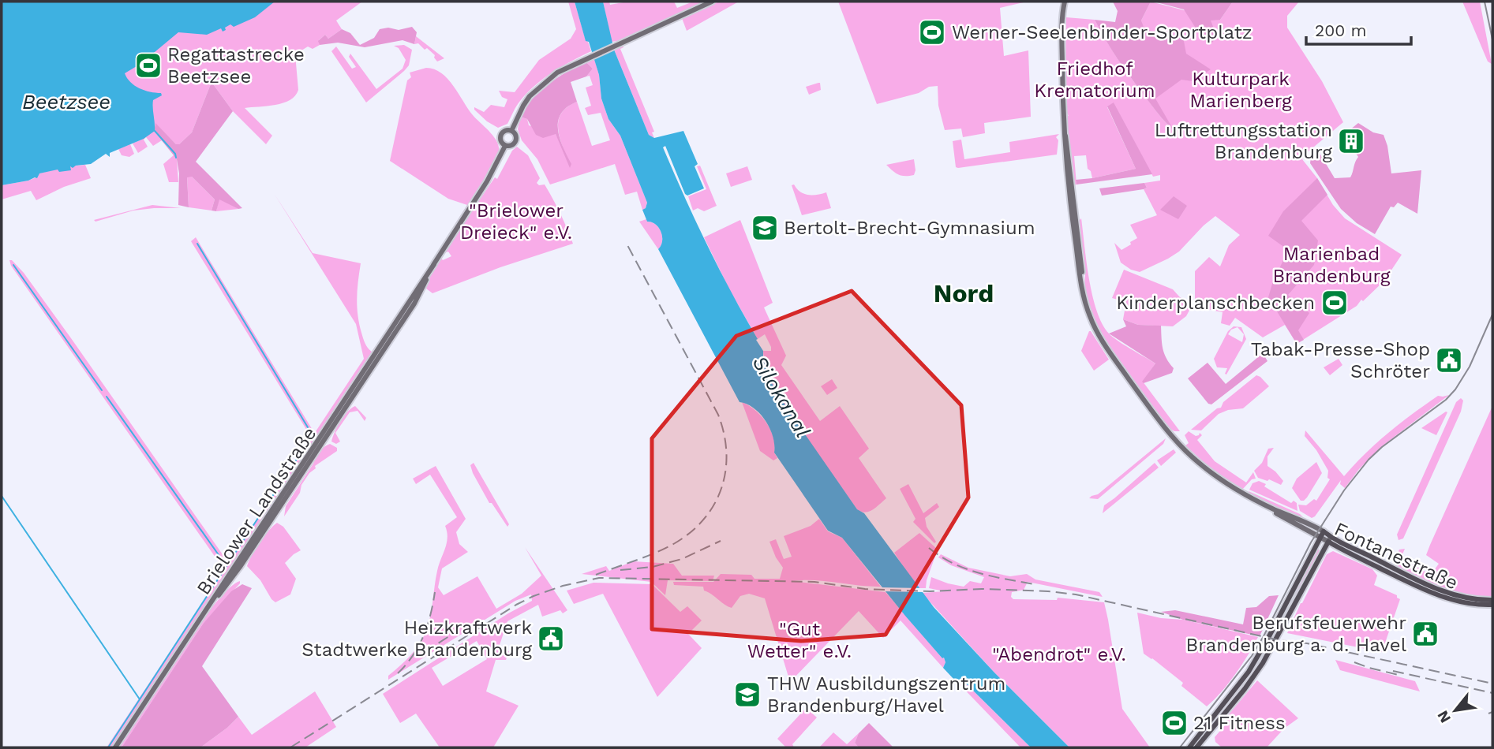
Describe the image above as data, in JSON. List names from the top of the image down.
{
  "streets": {
    "main road": ["Brielower Landstraße", "Fontanestraße"]
  },
  "districts": ["Nord"],
  "water": ["Beetzsee", "Silokanal"],
  "parks": [
    "Friedhof Krematorium",
    "Kulturpark Marienberg",
    "\"Brielower Dreieck\" e.V.",
    "Marienbad Brandenburg",
    "\"Gut Wetter\" e.V.",
    "\"Abendrot\" e.V."
  ],
  "places": {
    "sports": [
      "Werner-Seelenbinder-Sportplatz",
      "Regattastrecke Beetzsee",
      "Kinderplanschbecken",
      "21 Fitness"
    ],
    "building": ["Luftrettungsstation Brandenburg"],
    "school or university": ["Bertolt-Brecht-Gymnasium", "THW Ausbildungszentrum Brandenburg/Havel"],
    "public building": ["Tabak-Presse-Shop Schröter", "Berufsfeuerwehr Brandenburg a. d. Havel", "Heizkraftwerk Stadtwerke Brandenburg"]
  },
  "scale_bar": "200 m",
  "north": "bottom left"
}
